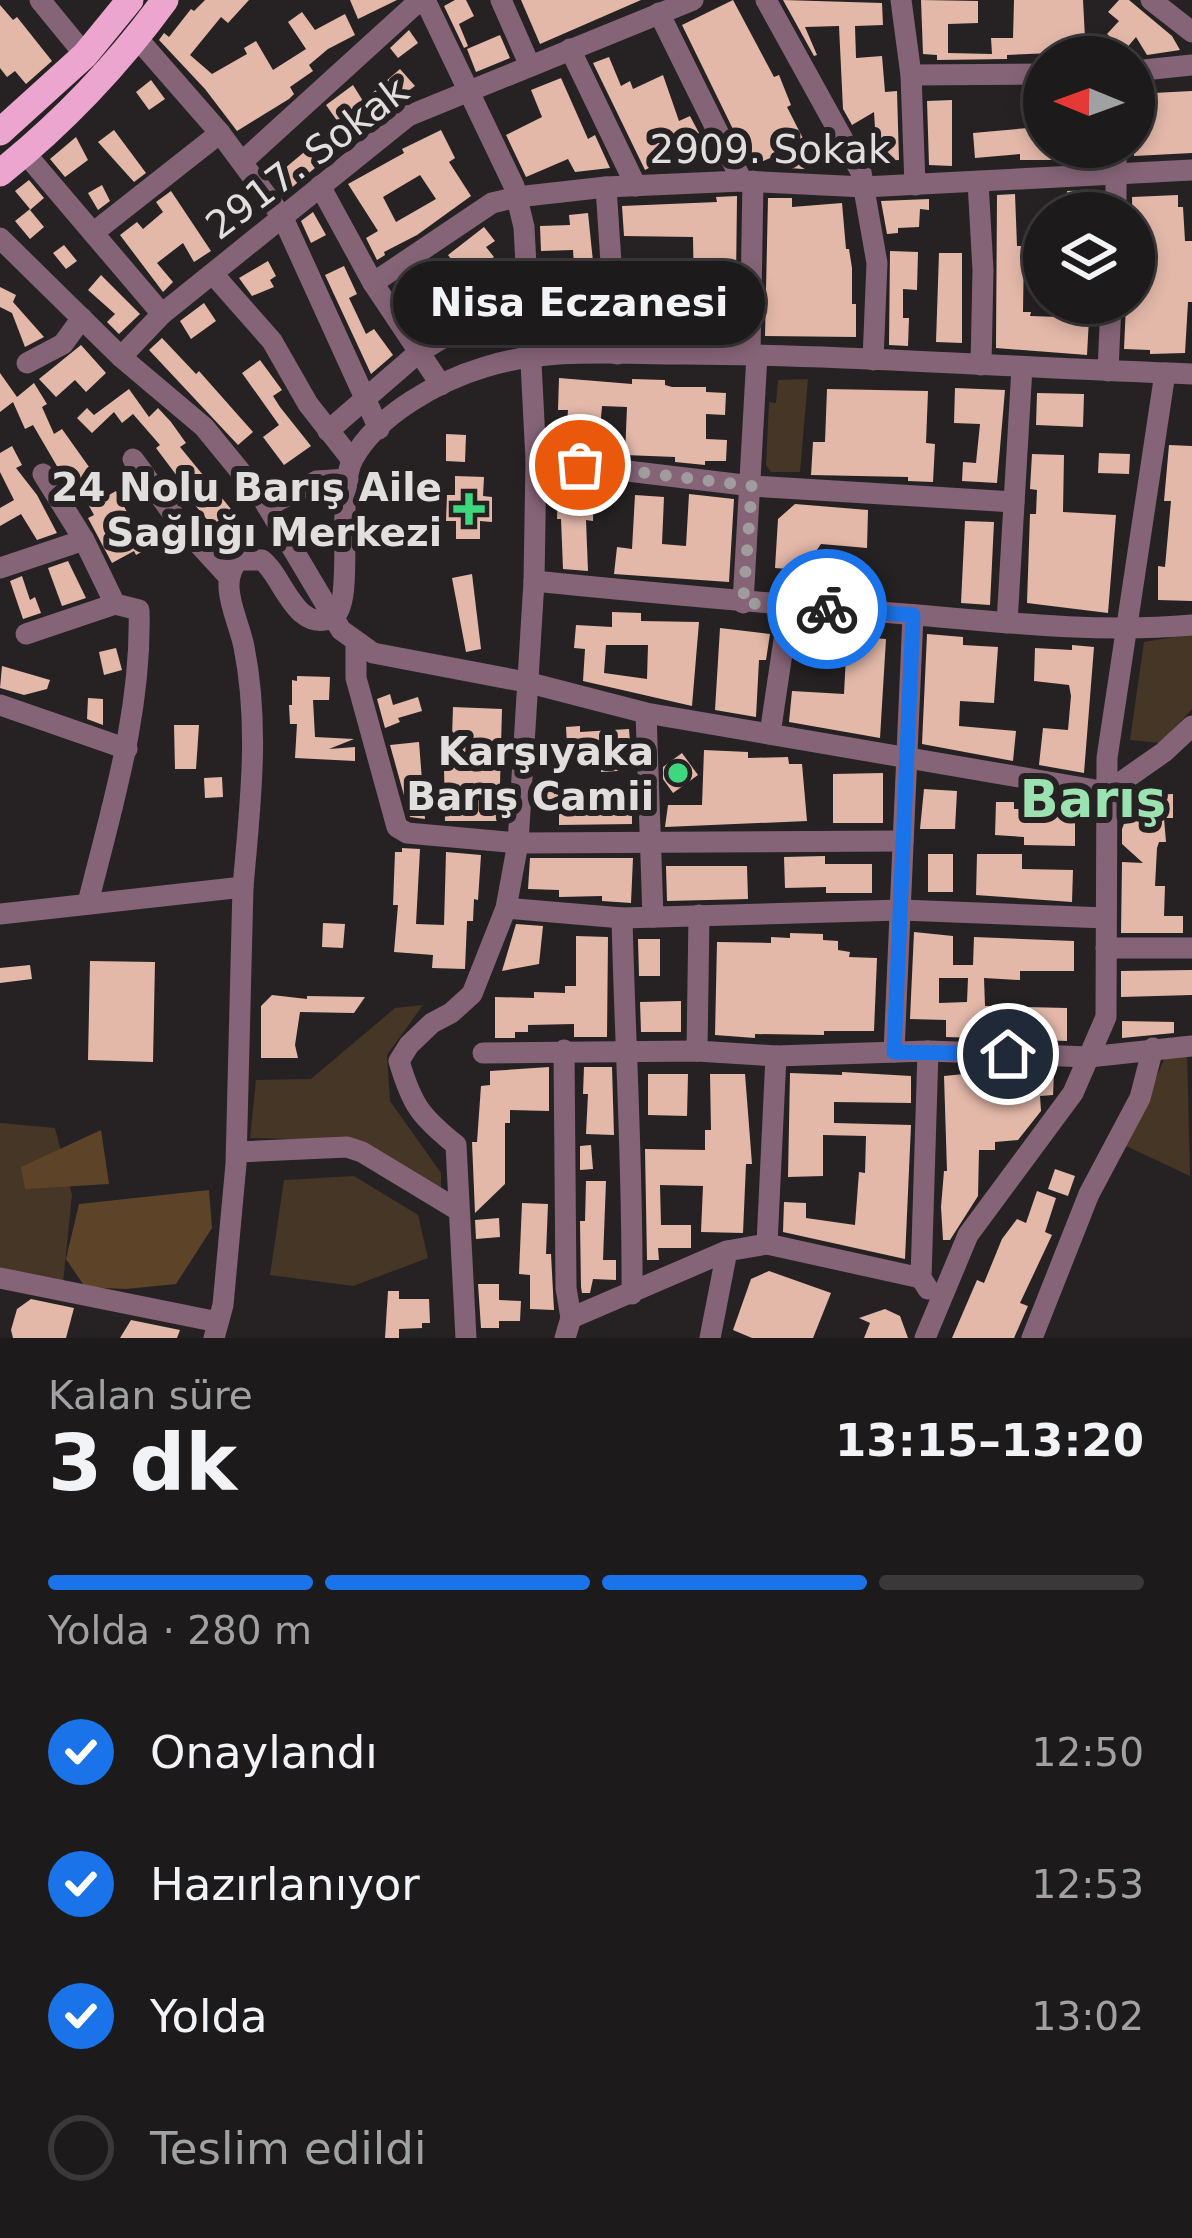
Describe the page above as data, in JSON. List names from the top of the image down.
{
  "streets": {
    "street": ["2909. Sokak", "2917. Sokak"]
  },
  "districts": ["Barış"],
  "places": {
    "other": ["Nisa Eczanesi", "Karşıyaka Barış Camii"],
    "health": ["24 Nolu Barış Aile Sağlığı Merkezi"]
  },
  "north": "left",
  "page": {
    "bubble": "Nisa Eczanesi",
    "heading": ["3 dk", "Kalan süre", "13:15–13:20"],
    "bar": "Yolda · 280 m",
    "list": [
      ["Onaylandı", "12:50"],
      ["Hazırlanıyor", "12:53"],
      ["Yolda", "13:02"],
      "Teslim edildi"
    ]
  }
}
